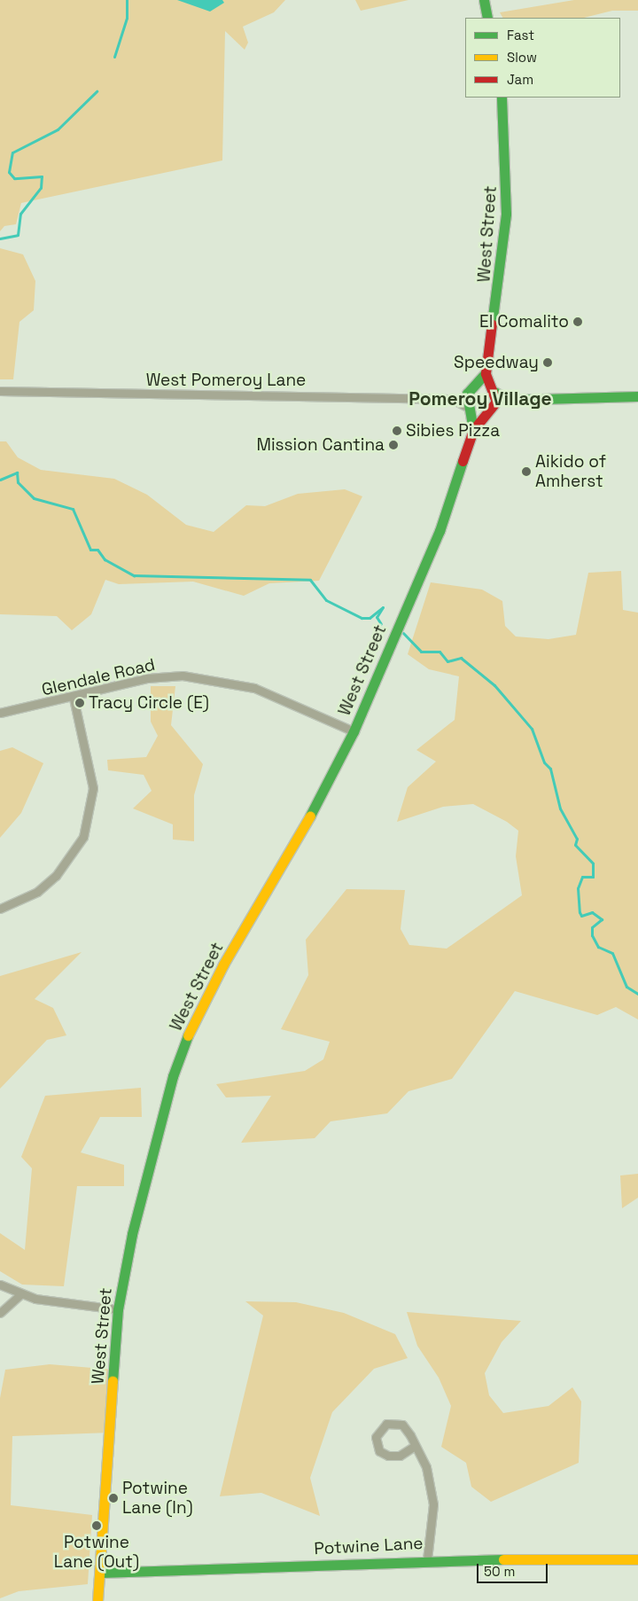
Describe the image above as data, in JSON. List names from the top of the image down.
{
  "streets": {
    "main road": ["West Street", "Potwine Lane"],
    "street": ["West Pomeroy Lane", "Glendale Road"]
  },
  "crossings": [
    ["West Street", "West Pomeroy Lane"],
    ["West Street", "Glendale Road"],
    ["West Street", "Potwine Lane"]
  ],
  "districts": ["Pomeroy Village"],
  "places": [
    "El Comalito",
    "Speedway",
    "Sibies Pizza",
    "Mission Cantina",
    "Aikido of Amherst",
    "Tracy Circle (E)",
    "Potwine Lane (In)",
    "Potwine Lane (Out)"
  ],
  "legend": ["Fast", "Slow", "Jam"],
  "scale_bar": "50 m"
}
